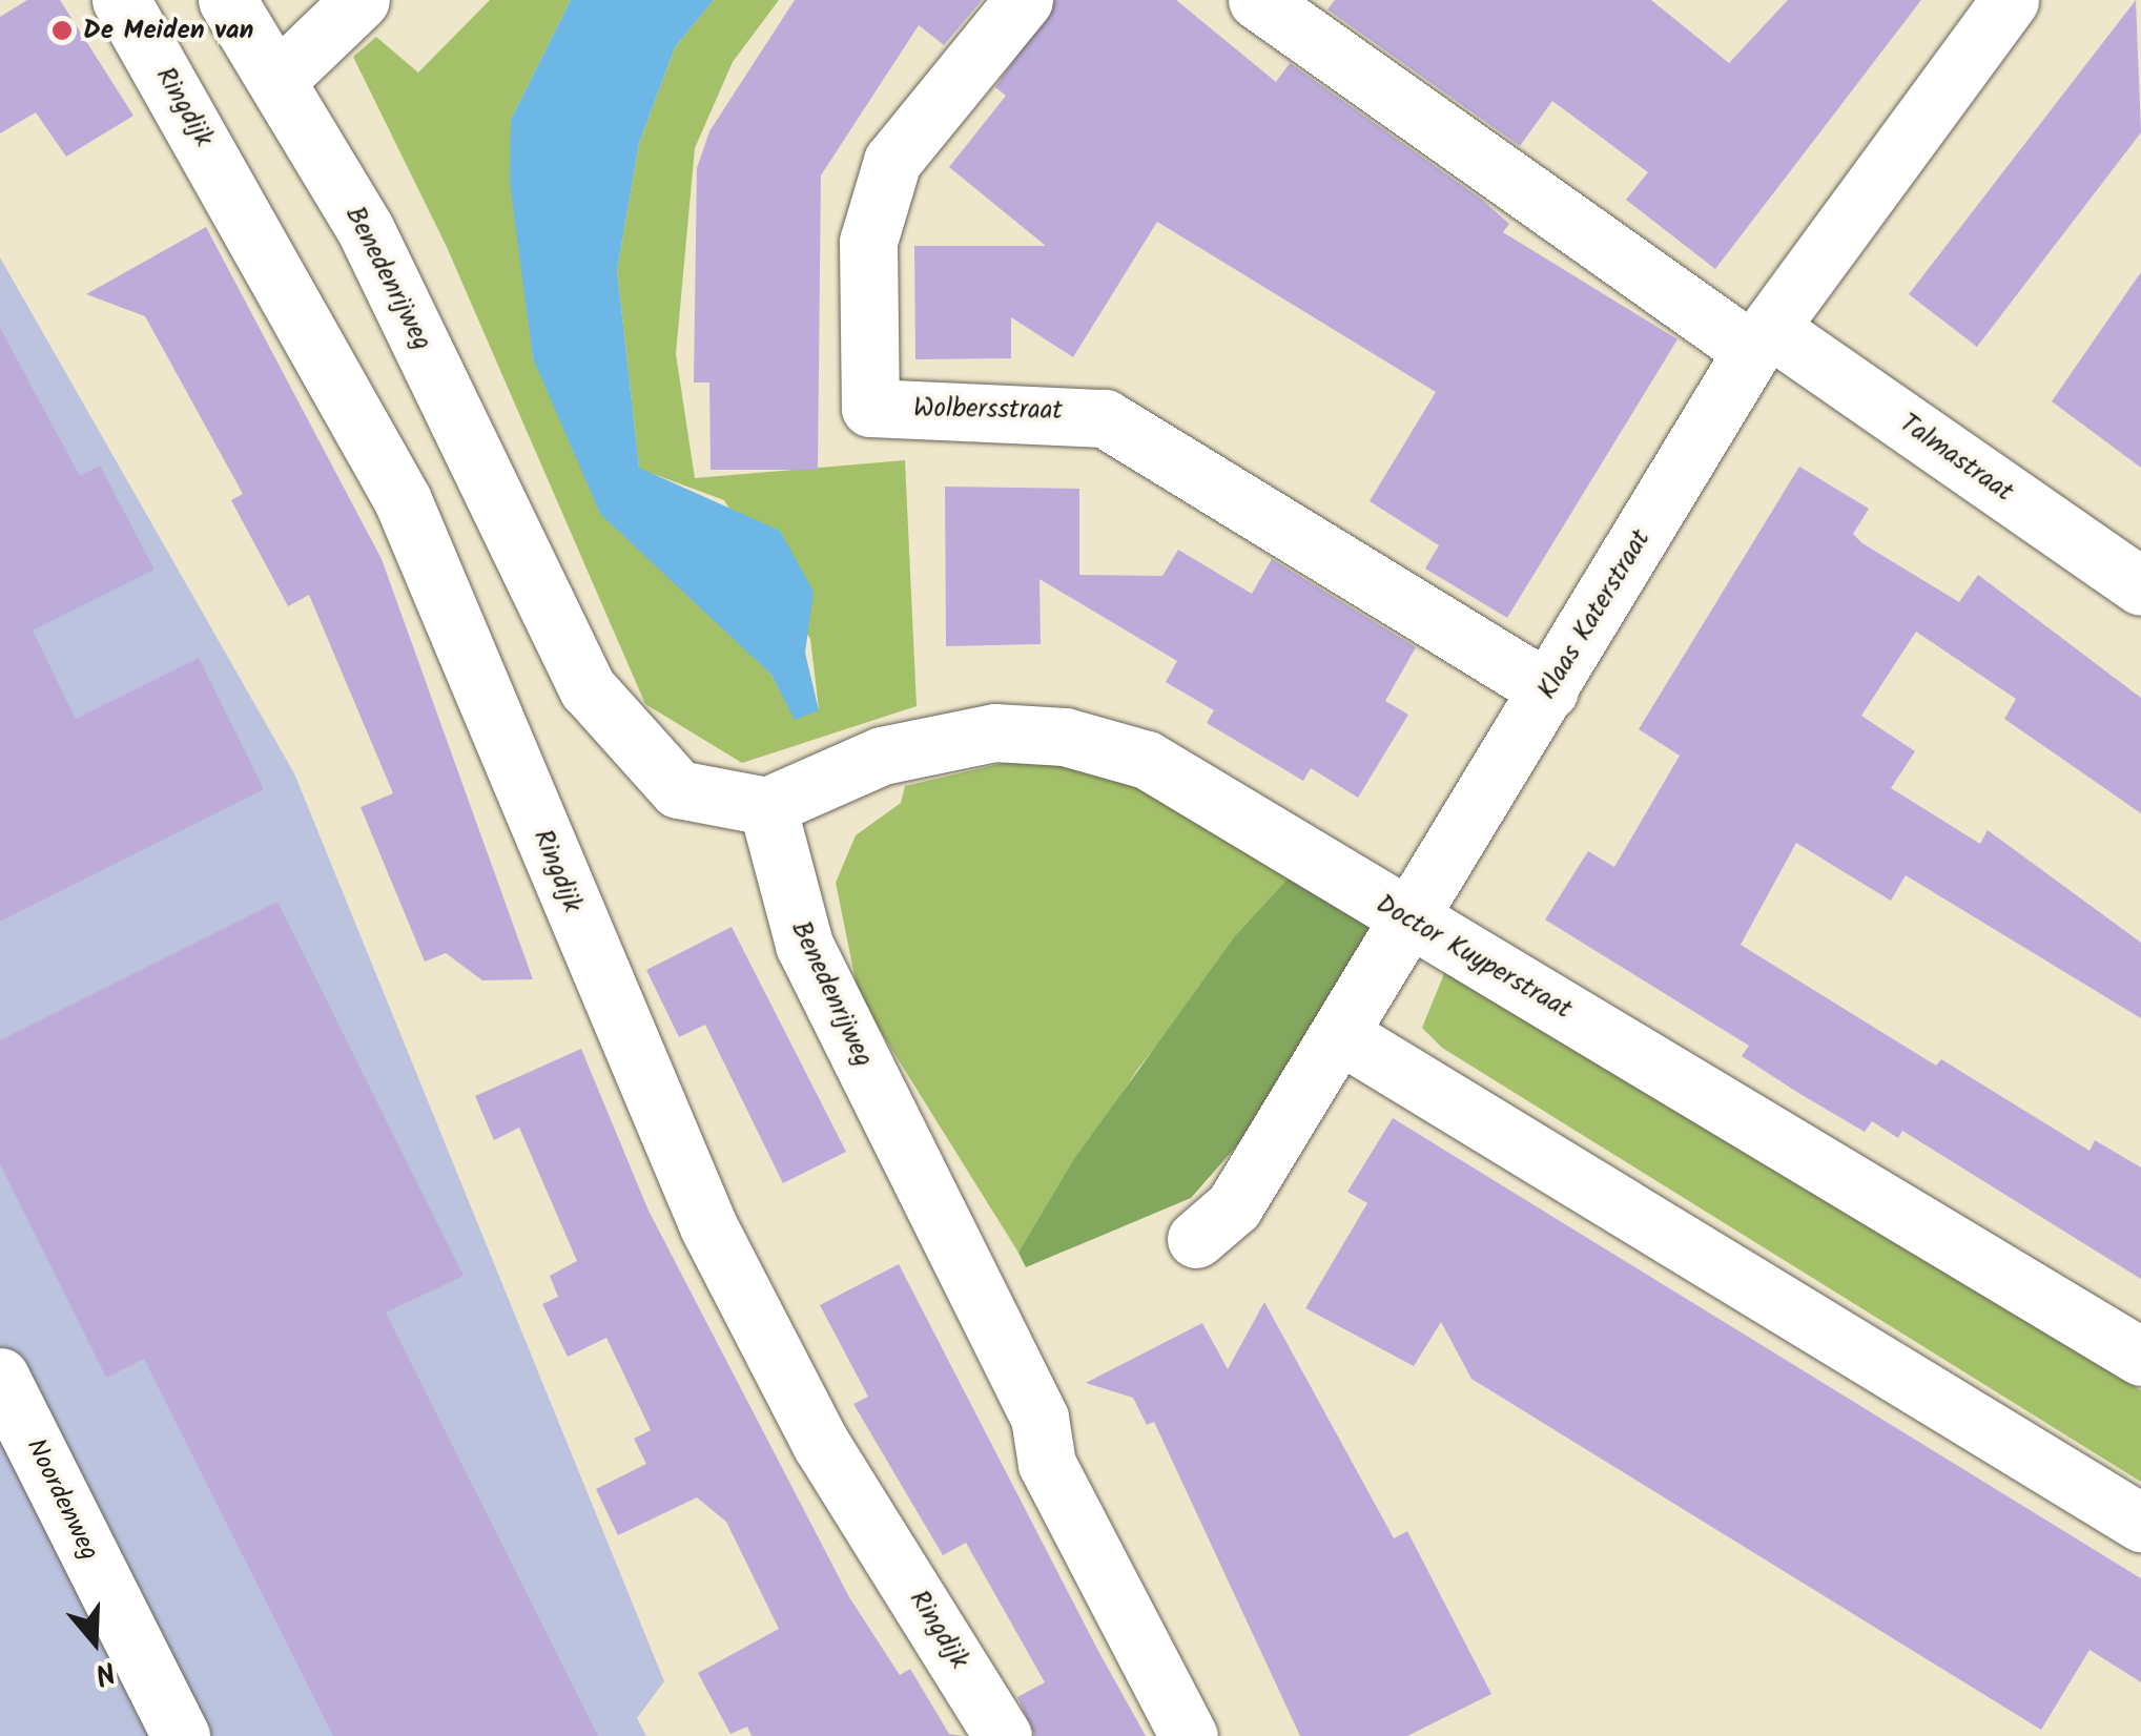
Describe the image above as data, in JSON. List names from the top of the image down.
{
  "streets": {
    "street": [
      "Ringdijk",
      "Benedenrijweg",
      "Wolbersstraat",
      "Talmastraat",
      "Klaas Katerstraat",
      "Doctor Kuyperstraat",
      "Noordenweg"
    ]
  },
  "crossings": [
    ["Benedenrijweg", "Doctor Kuyperstraat"],
    ["Wolbersstraat", "Klaas Katerstraat"],
    ["Talmastraat", "Klaas Katerstraat"],
    ["Klaas Katerstraat", "Doctor Kuyperstraat"]
  ],
  "places": ["De Meiden van"],
  "north": "bottom"
}
